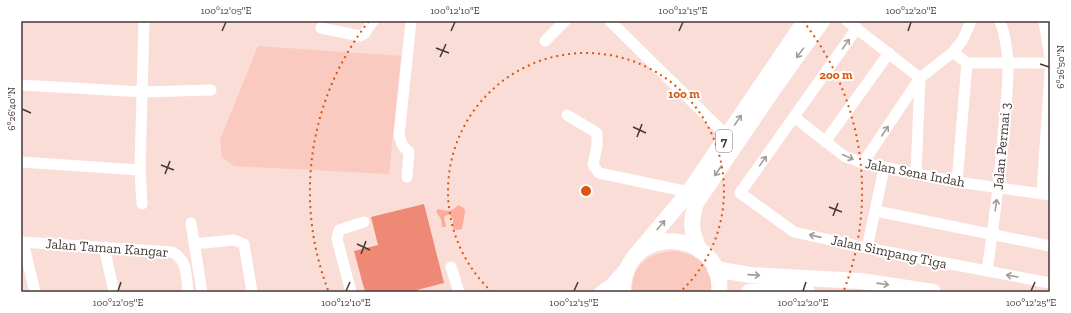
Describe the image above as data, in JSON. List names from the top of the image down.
{
  "streets": {
    "highway": ["7"],
    "street": [
      "Jalan Permai 3",
      "Jalan Sena Indah",
      "Jalan Taman Kangar",
      "Jalan Simpang Tiga"
    ]
  },
  "crossings": [
    ["Jalan Permai 3", "Jalan Sena Indah"],
    ["Jalan Permai 3", "Jalan Simpang Tiga"],
    ["Jalan Sena Indah", "Jalan Simpang Tiga"]
  ],
  "coordinates": [
    "100°12'05\"E",
    "100°12'10\"E",
    "100°12'15\"E",
    "100°12'20\"E",
    "6°26'50\"N",
    "6°26'40\"N",
    "100°12'25\"E"
  ],
  "rings": ["200 m", "100 m"]
}
